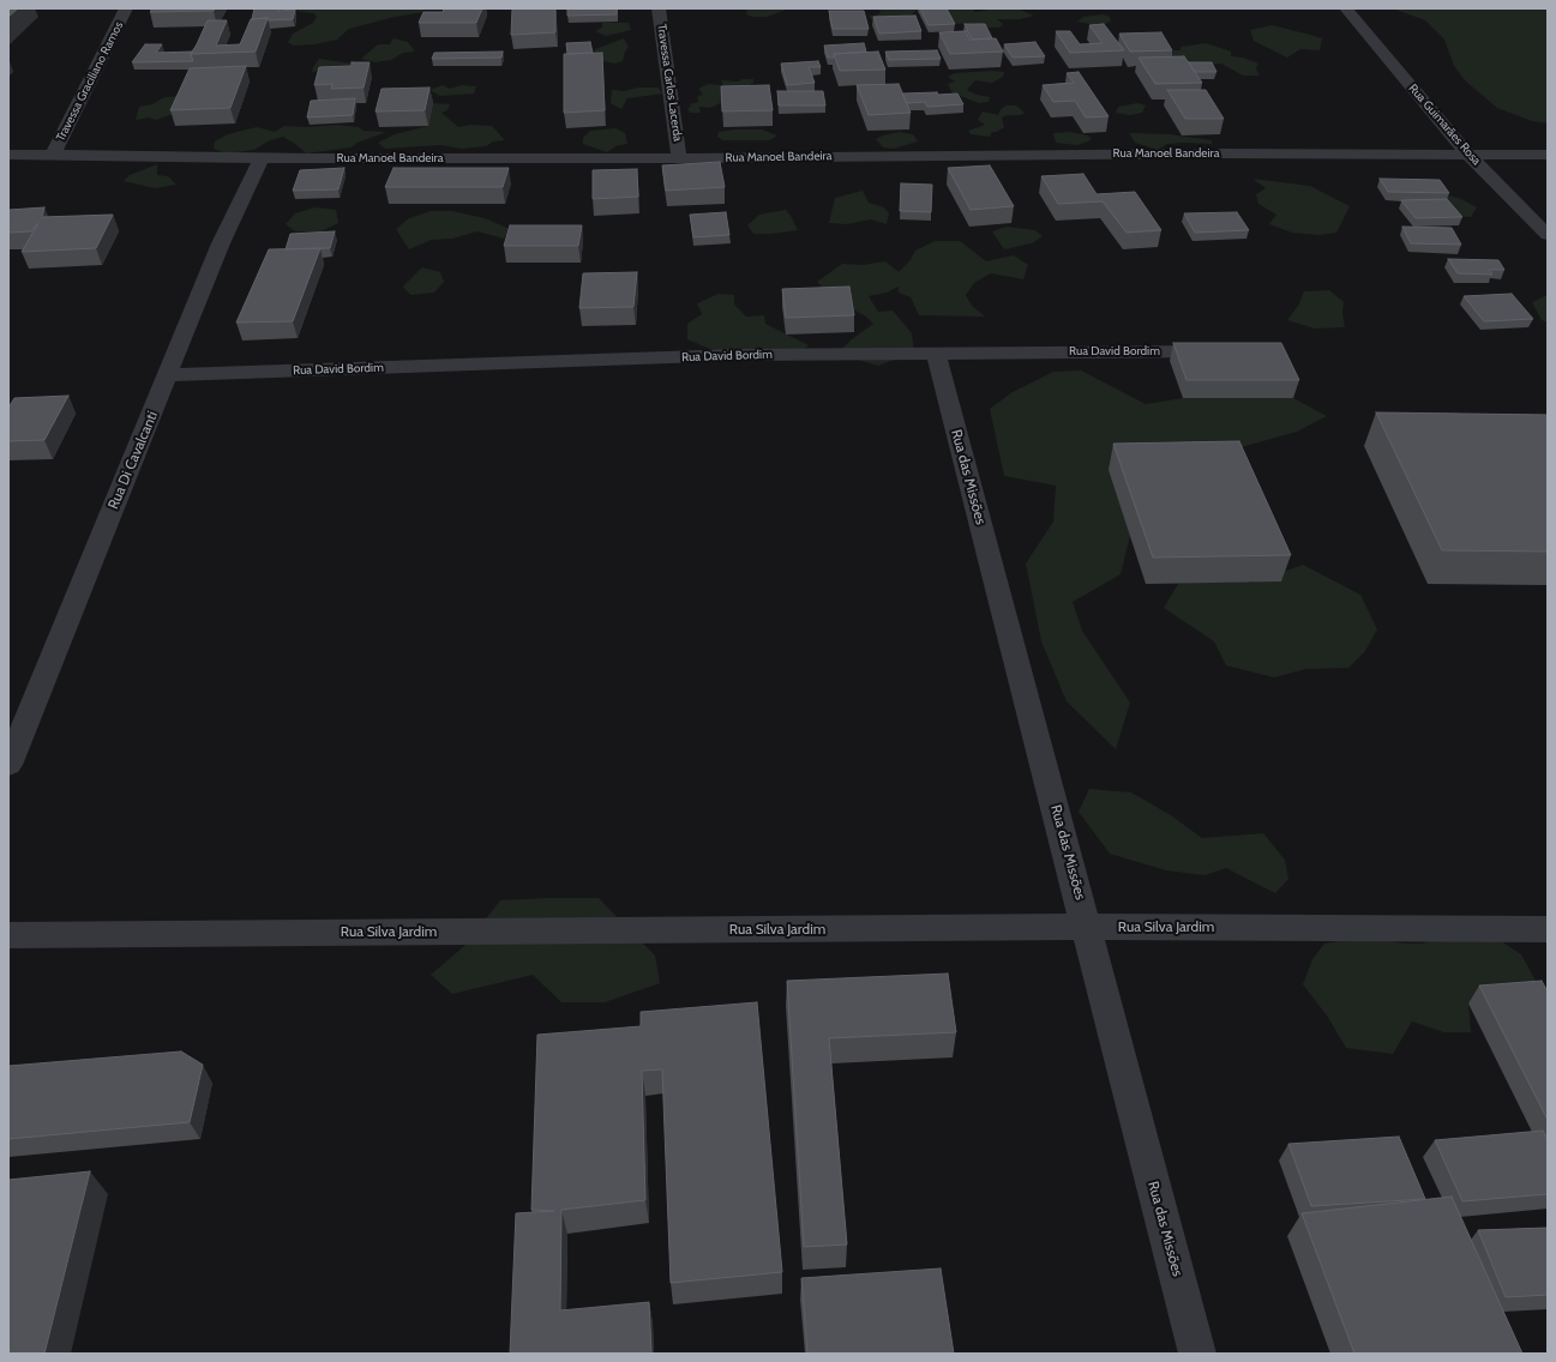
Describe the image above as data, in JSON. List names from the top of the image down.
{
  "streets": {
    "street": [
      "Travessa Graciliano Ramos",
      "Travessa Carlos Lacerda",
      "Rua Guimarães Rosa",
      "Rua Manoel Bandeira",
      "Rua David Bordim",
      "Rua Di Cavalcanti",
      "Rua das Missões",
      "Rua Silva Jardim"
    ]
  },
  "crossings": [
    ["Travessa Graciliano Ramos", "Rua Manoel Bandeira"],
    ["Travessa Carlos Lacerda", "Rua Manoel Bandeira"],
    ["Rua Guimarães Rosa", "Rua Manoel Bandeira"],
    ["Rua Manoel Bandeira", "Rua Di Cavalcanti"],
    ["Rua David Bordim", "Rua Di Cavalcanti"],
    ["Rua David Bordim", "Rua das Missões"],
    ["Rua das Missões", "Rua Silva Jardim"]
  ]
}
